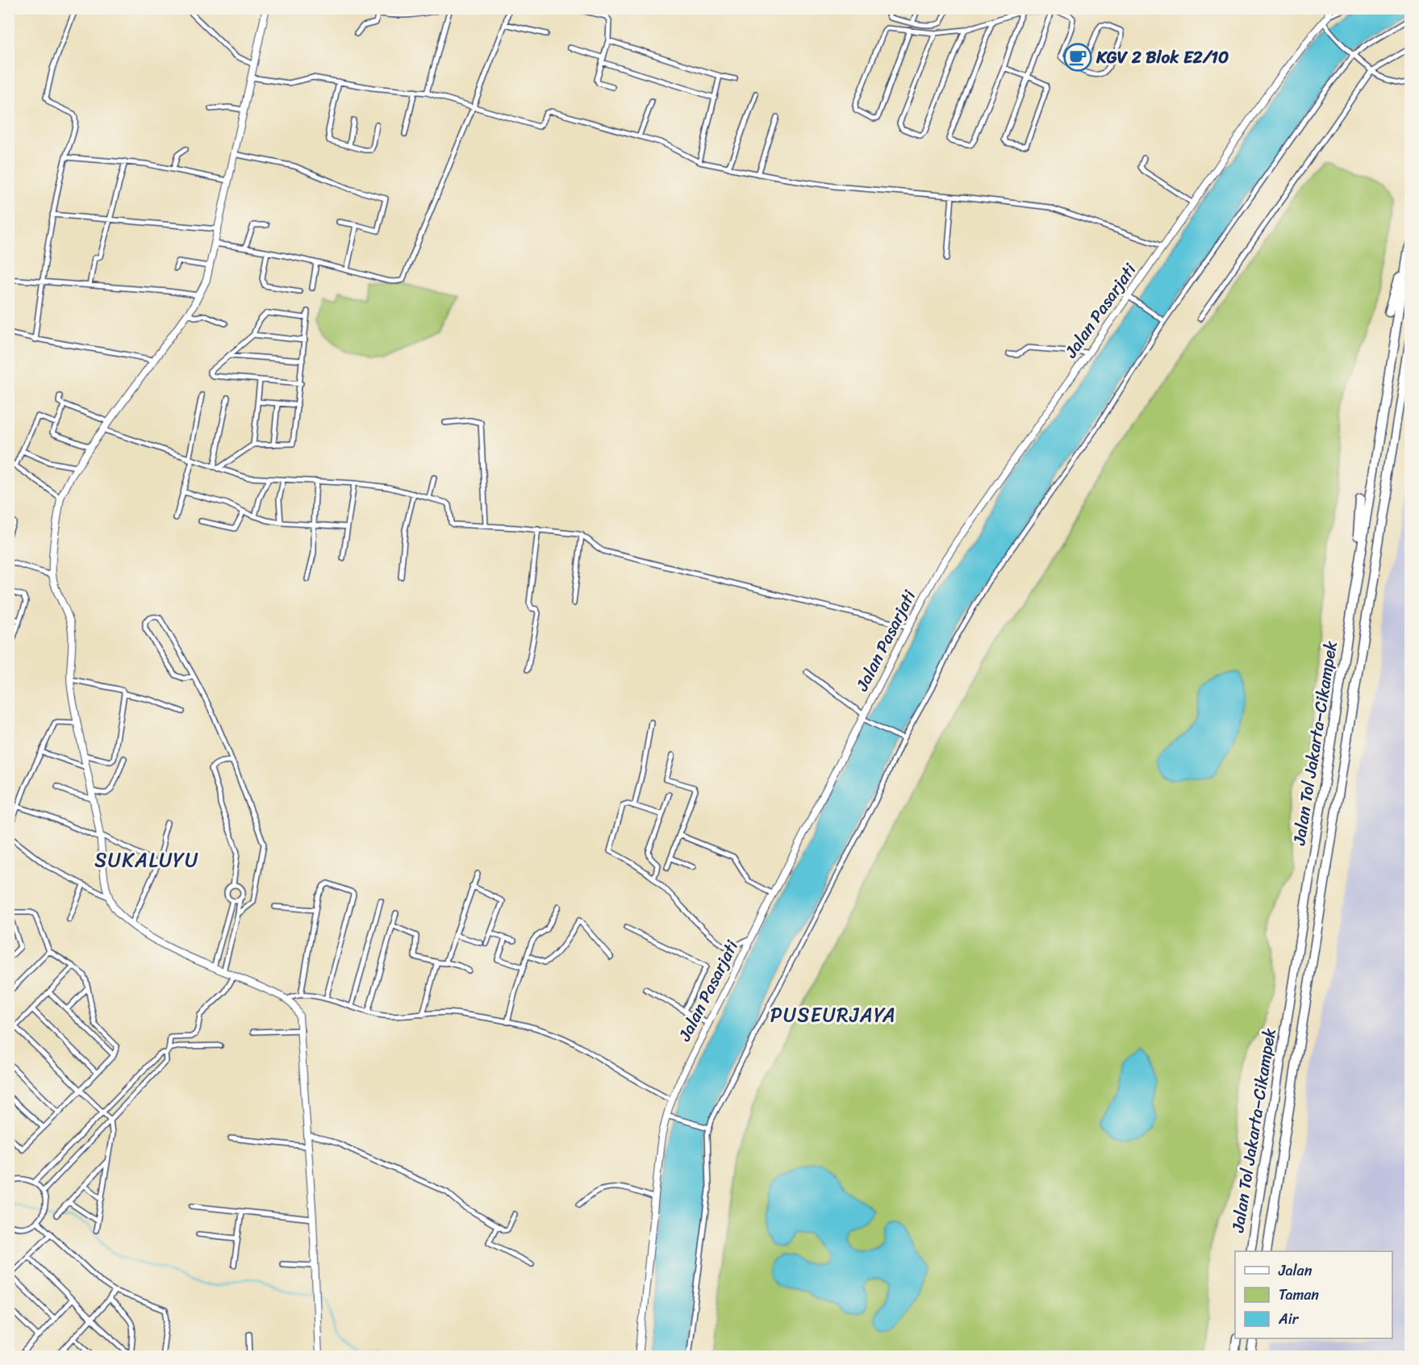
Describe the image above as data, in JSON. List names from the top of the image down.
{
  "streets": {
    "highway": ["Jalan Tol Jakarta–Cikampek"],
    "street": ["Jalan Pasarjati"]
  },
  "districts": ["SUKALUYU", "PUSEURJAYA"],
  "places": {
    "cafe": ["KGV 2 Blok E2/10"]
  },
  "legend": ["Jalan", "Taman", "Air"]
}
